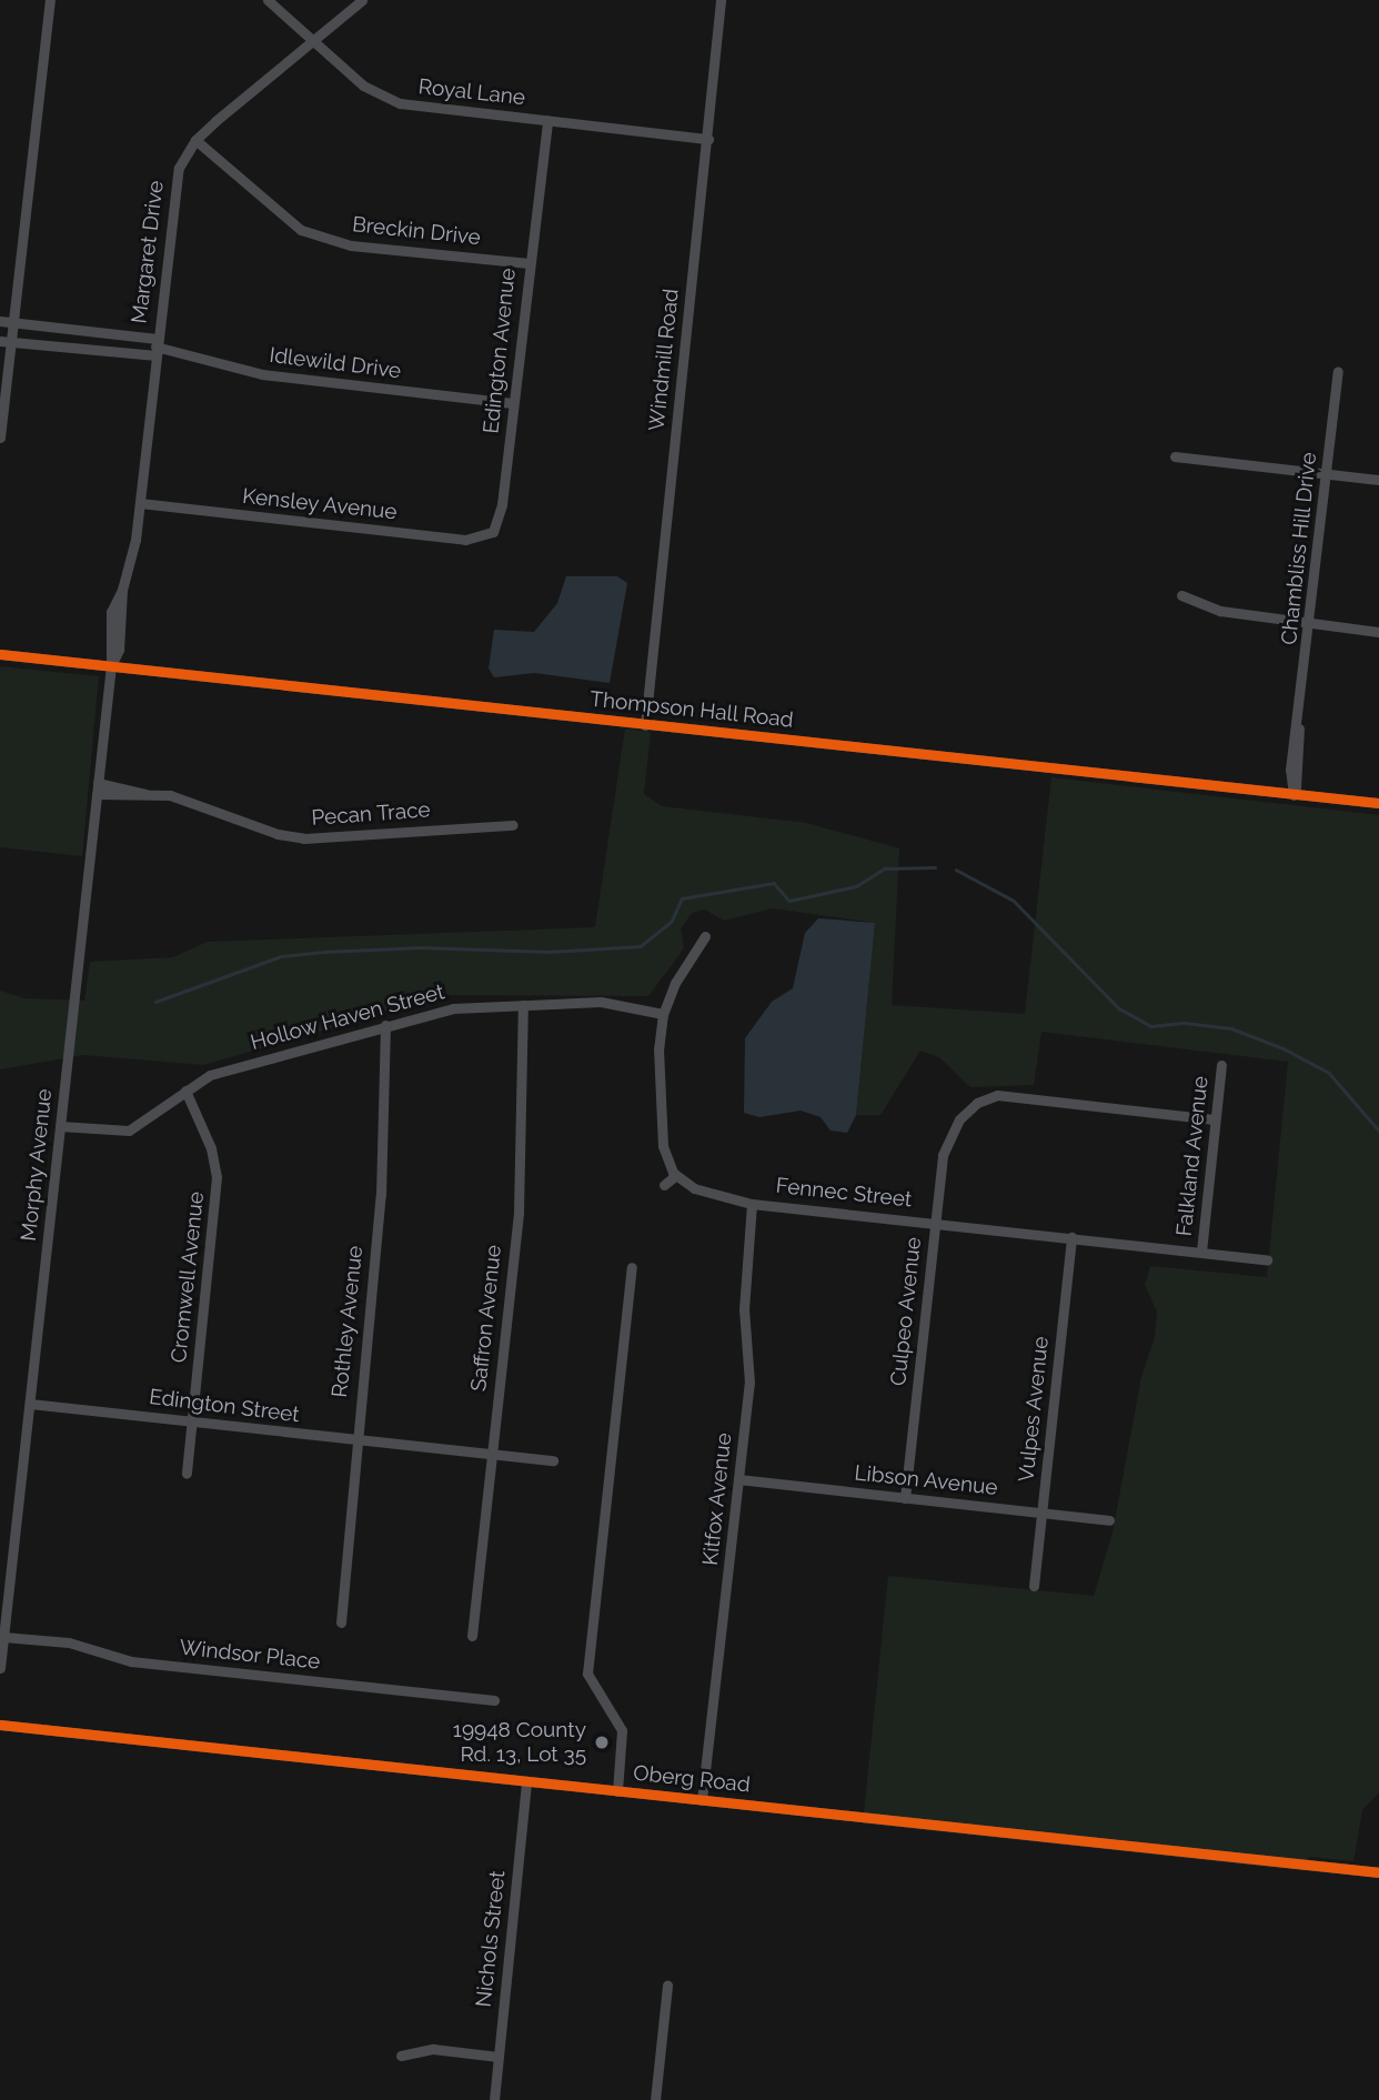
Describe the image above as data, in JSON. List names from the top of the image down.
{
  "streets": {
    "street": [
      "Royal Lane",
      "Breckin Drive",
      "Margaret Drive",
      "Edington Avenue",
      "Windmill Road",
      "Idlewild Drive",
      "Kensley Avenue",
      "Chambliss Hill Drive",
      "Thompson Hall Road",
      "Pecan Trace",
      "Hollow Haven Street",
      "Falkland Avenue",
      "Morphy Avenue",
      "Fennec Street",
      "Cromwell Avenue",
      "Culpeo Avenue",
      "Saffron Avenue",
      "Rothley Avenue",
      "Edington Street",
      "Vulpes Avenue",
      "Libson Avenue",
      "Kitfox Avenue",
      "Windsor Place",
      "Oberg Road",
      "Nichols Street"
    ]
  },
  "crossings": [
    ["Royal Lane", "Margaret Drive"],
    ["Royal Lane", "Edington Avenue"],
    ["Royal Lane", "Windmill Road"],
    ["Breckin Drive", "Margaret Drive"],
    ["Breckin Drive", "Edington Avenue"],
    ["Margaret Drive", "Idlewild Drive"],
    ["Margaret Drive", "Kensley Avenue"],
    ["Margaret Drive", "Thompson Hall Road"],
    ["Margaret Drive", "Morphy Avenue"],
    ["Edington Avenue", "Idlewild Drive"],
    ["Edington Avenue", "Kensley Avenue"],
    ["Windmill Road", "Thompson Hall Road"],
    ["Chambliss Hill Drive", "Thompson Hall Road"],
    ["Thompson Hall Road", "Morphy Avenue"],
    ["Pecan Trace", "Morphy Avenue"],
    ["Hollow Haven Street", "Morphy Avenue"],
    ["Hollow Haven Street", "Cromwell Avenue"],
    ["Hollow Haven Street", "Saffron Avenue"],
    ["Hollow Haven Street", "Rothley Avenue"],
    ["Falkland Avenue", "Fennec Street"],
    ["Falkland Avenue", "Culpeo Avenue"],
    ["Morphy Avenue", "Edington Street"],
    ["Morphy Avenue", "Windsor Place"],
    ["Fennec Street", "Culpeo Avenue"],
    ["Fennec Street", "Vulpes Avenue"],
    ["Fennec Street", "Kitfox Avenue"],
    ["Cromwell Avenue", "Edington Street"],
    ["Culpeo Avenue", "Libson Avenue"],
    ["Saffron Avenue", "Edington Street"],
    ["Rothley Avenue", "Edington Street"],
    ["Vulpes Avenue", "Libson Avenue"],
    ["Libson Avenue", "Kitfox Avenue"],
    ["Kitfox Avenue", "Oberg Road"],
    ["Oberg Road", "Nichols Street"]
  ],
  "places": ["19948 County Rd. 13, Lot 35"]
}
